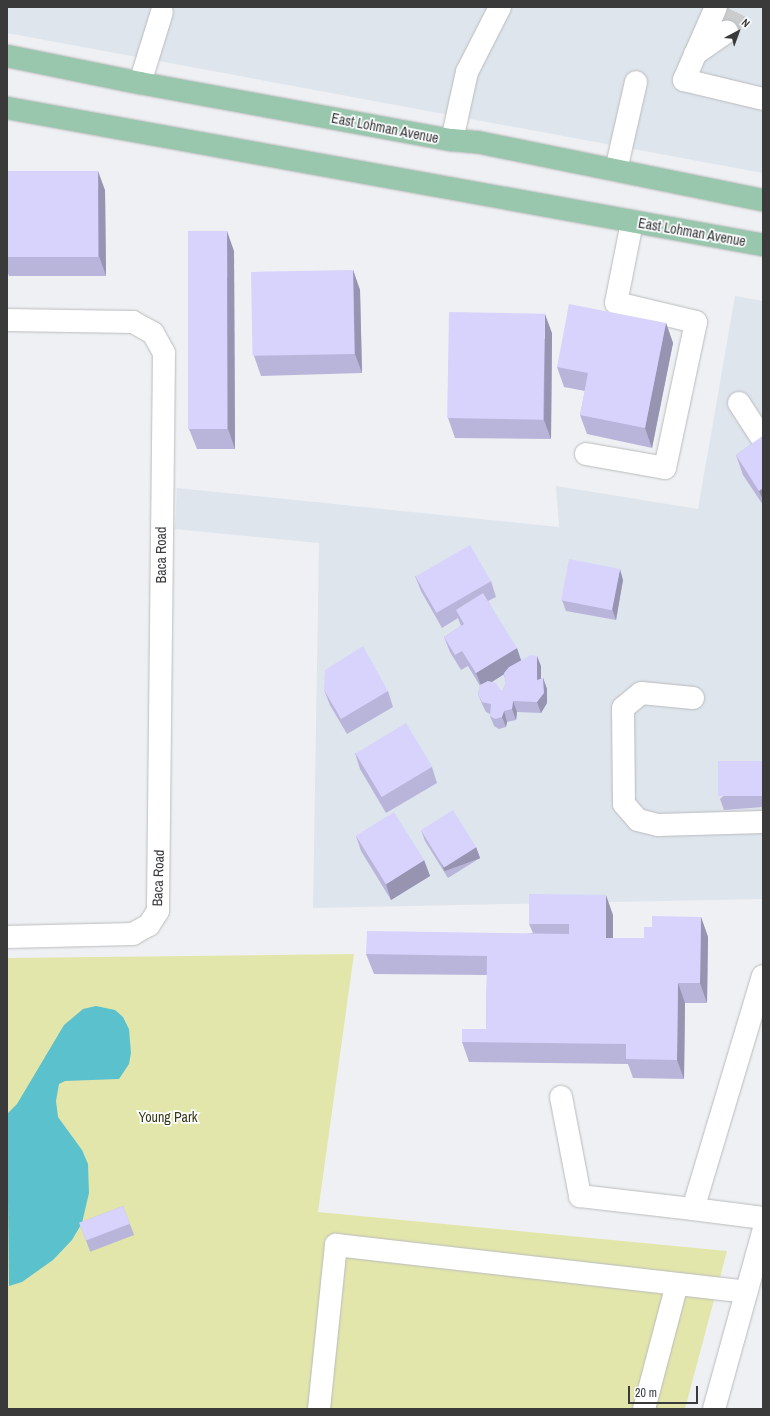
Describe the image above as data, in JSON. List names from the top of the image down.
{
  "streets": {
    "main road": ["East Lohman Avenue"],
    "street": ["Baca Road"]
  },
  "parks": ["Young Park"],
  "scale_bar": "20 m",
  "north": "top right"
}
